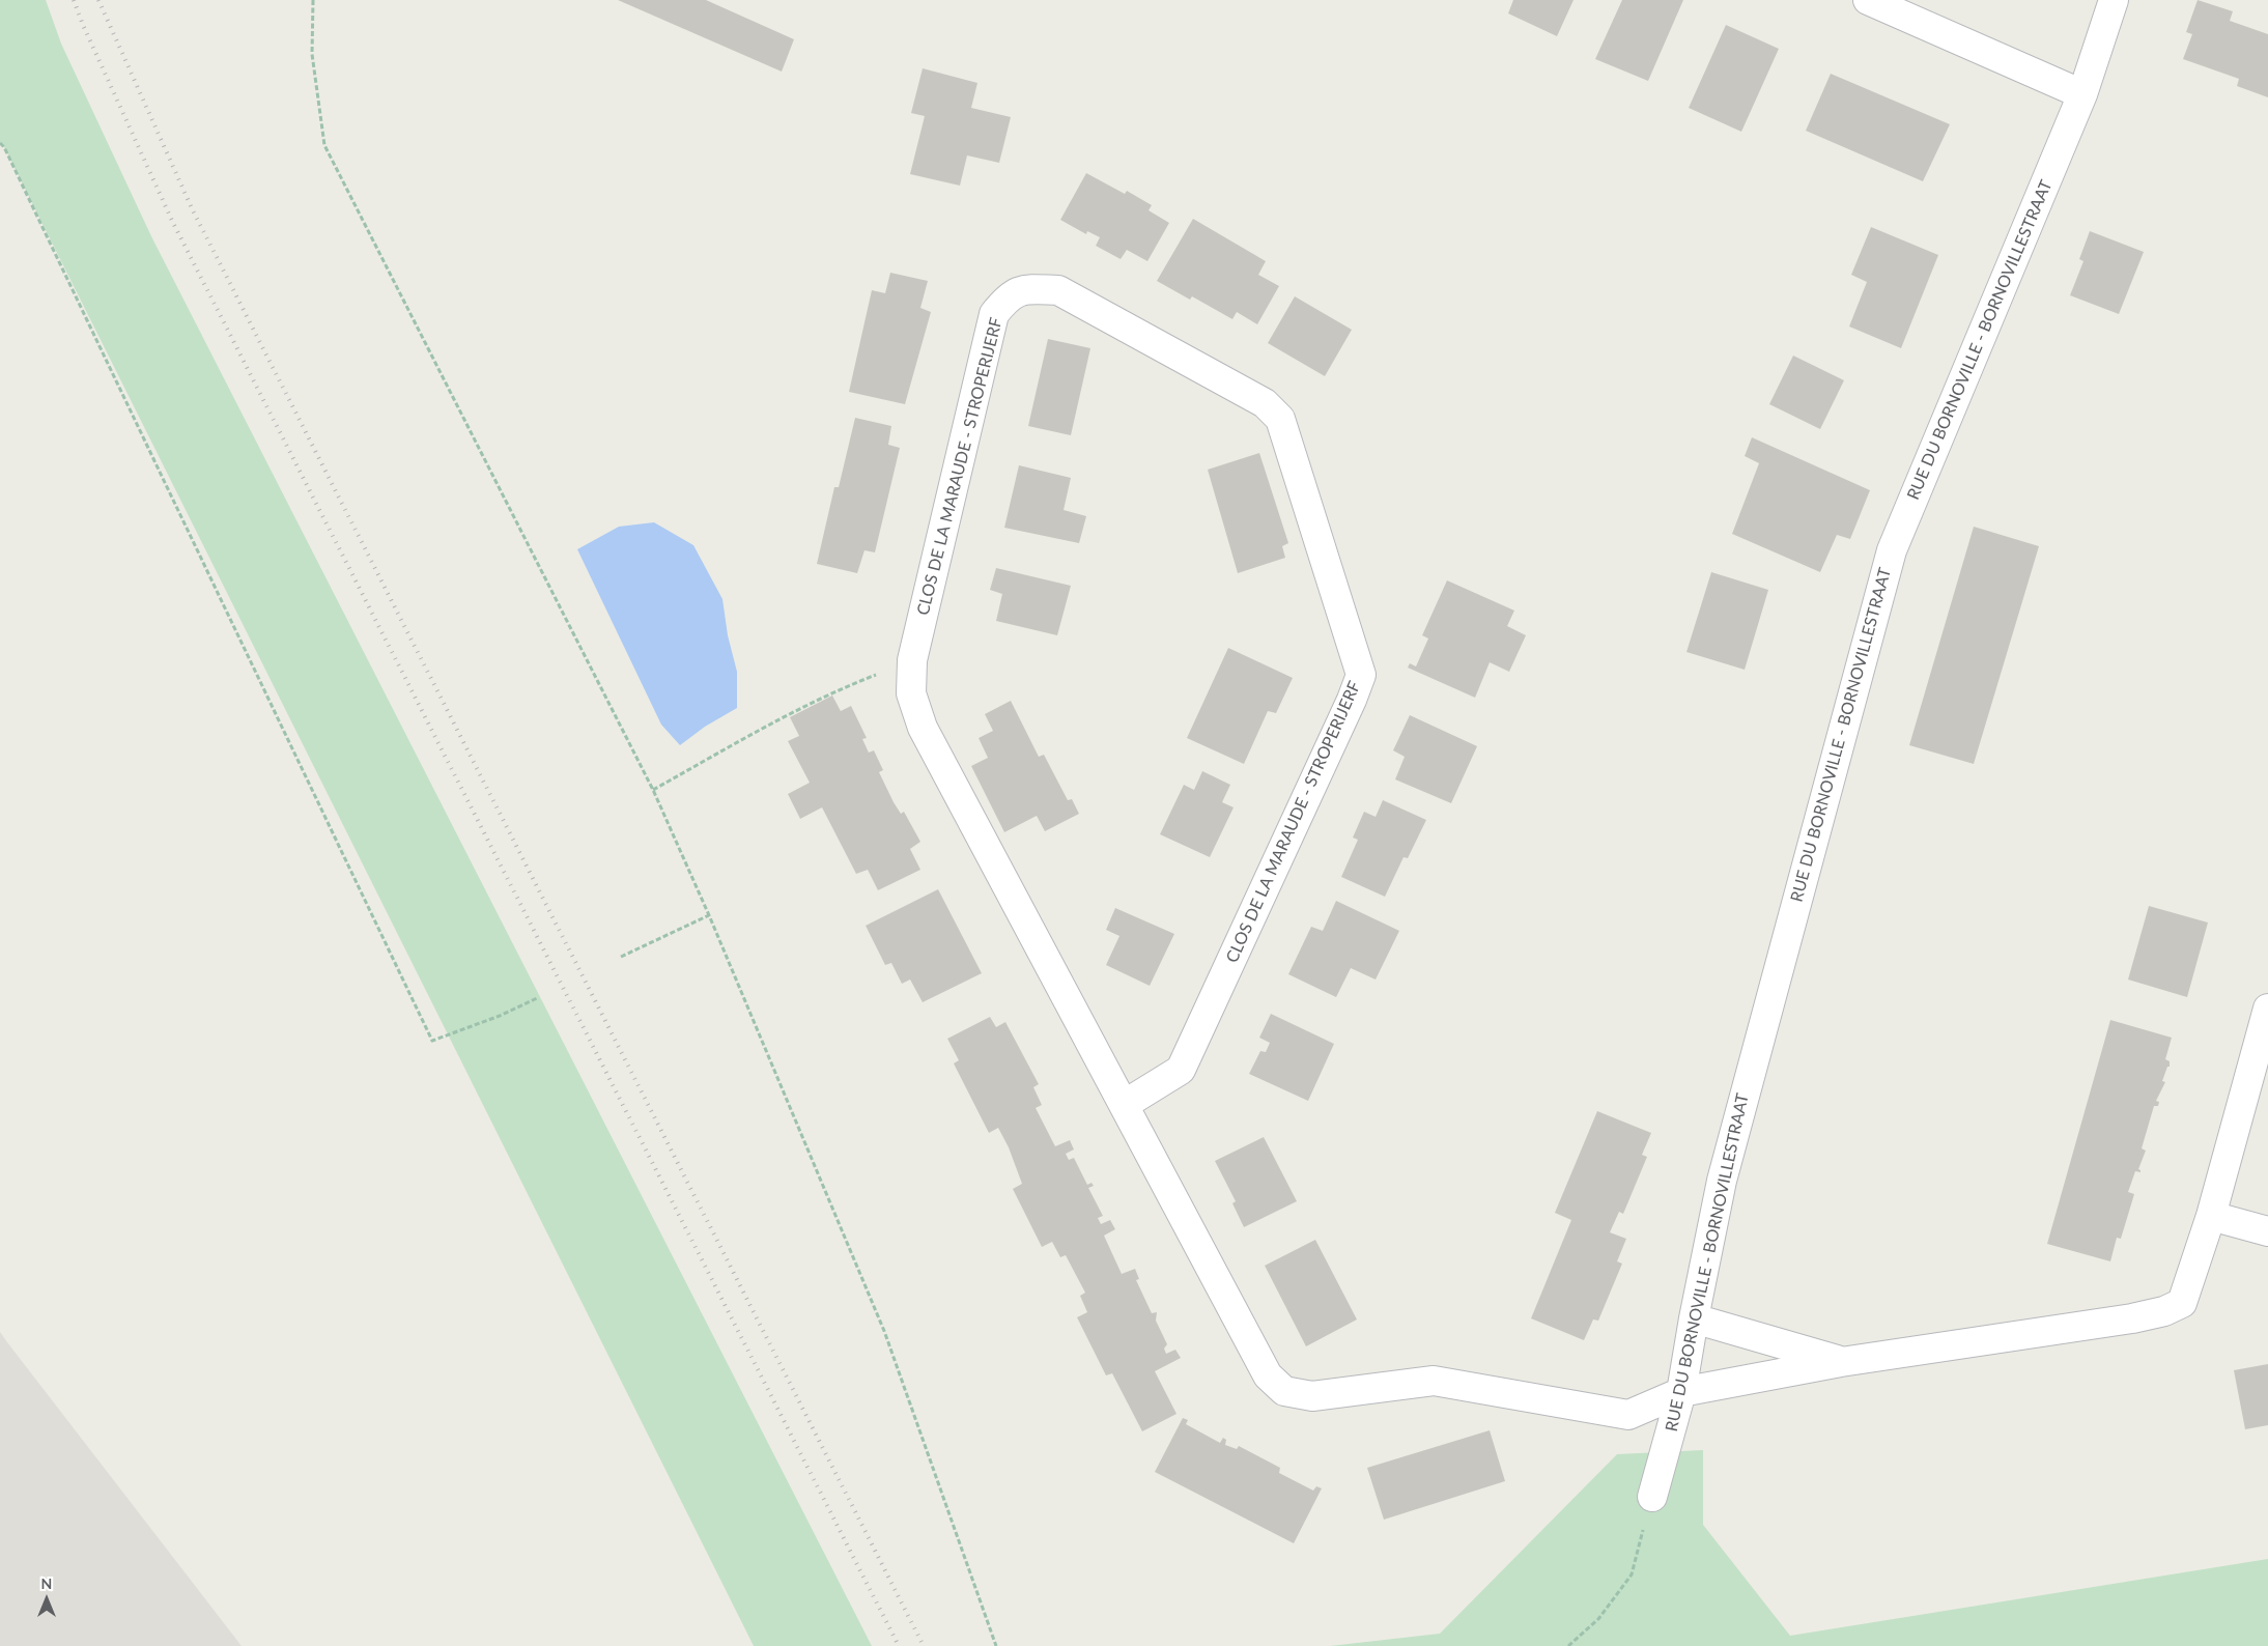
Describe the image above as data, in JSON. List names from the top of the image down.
{
  "streets": {
    "street": ["RUE DU BORNOVILLE - BORNOVILLESTRAAT", "CLOS DE LA MARAUDE - STROPERIJERF"]
  },
  "crossings": [
    ["RUE DU BORNOVILLE - BORNOVILLESTRAAT", "CLOS DE LA MARAUDE - STROPERIJERF"]
  ],
  "north": "top"
}
